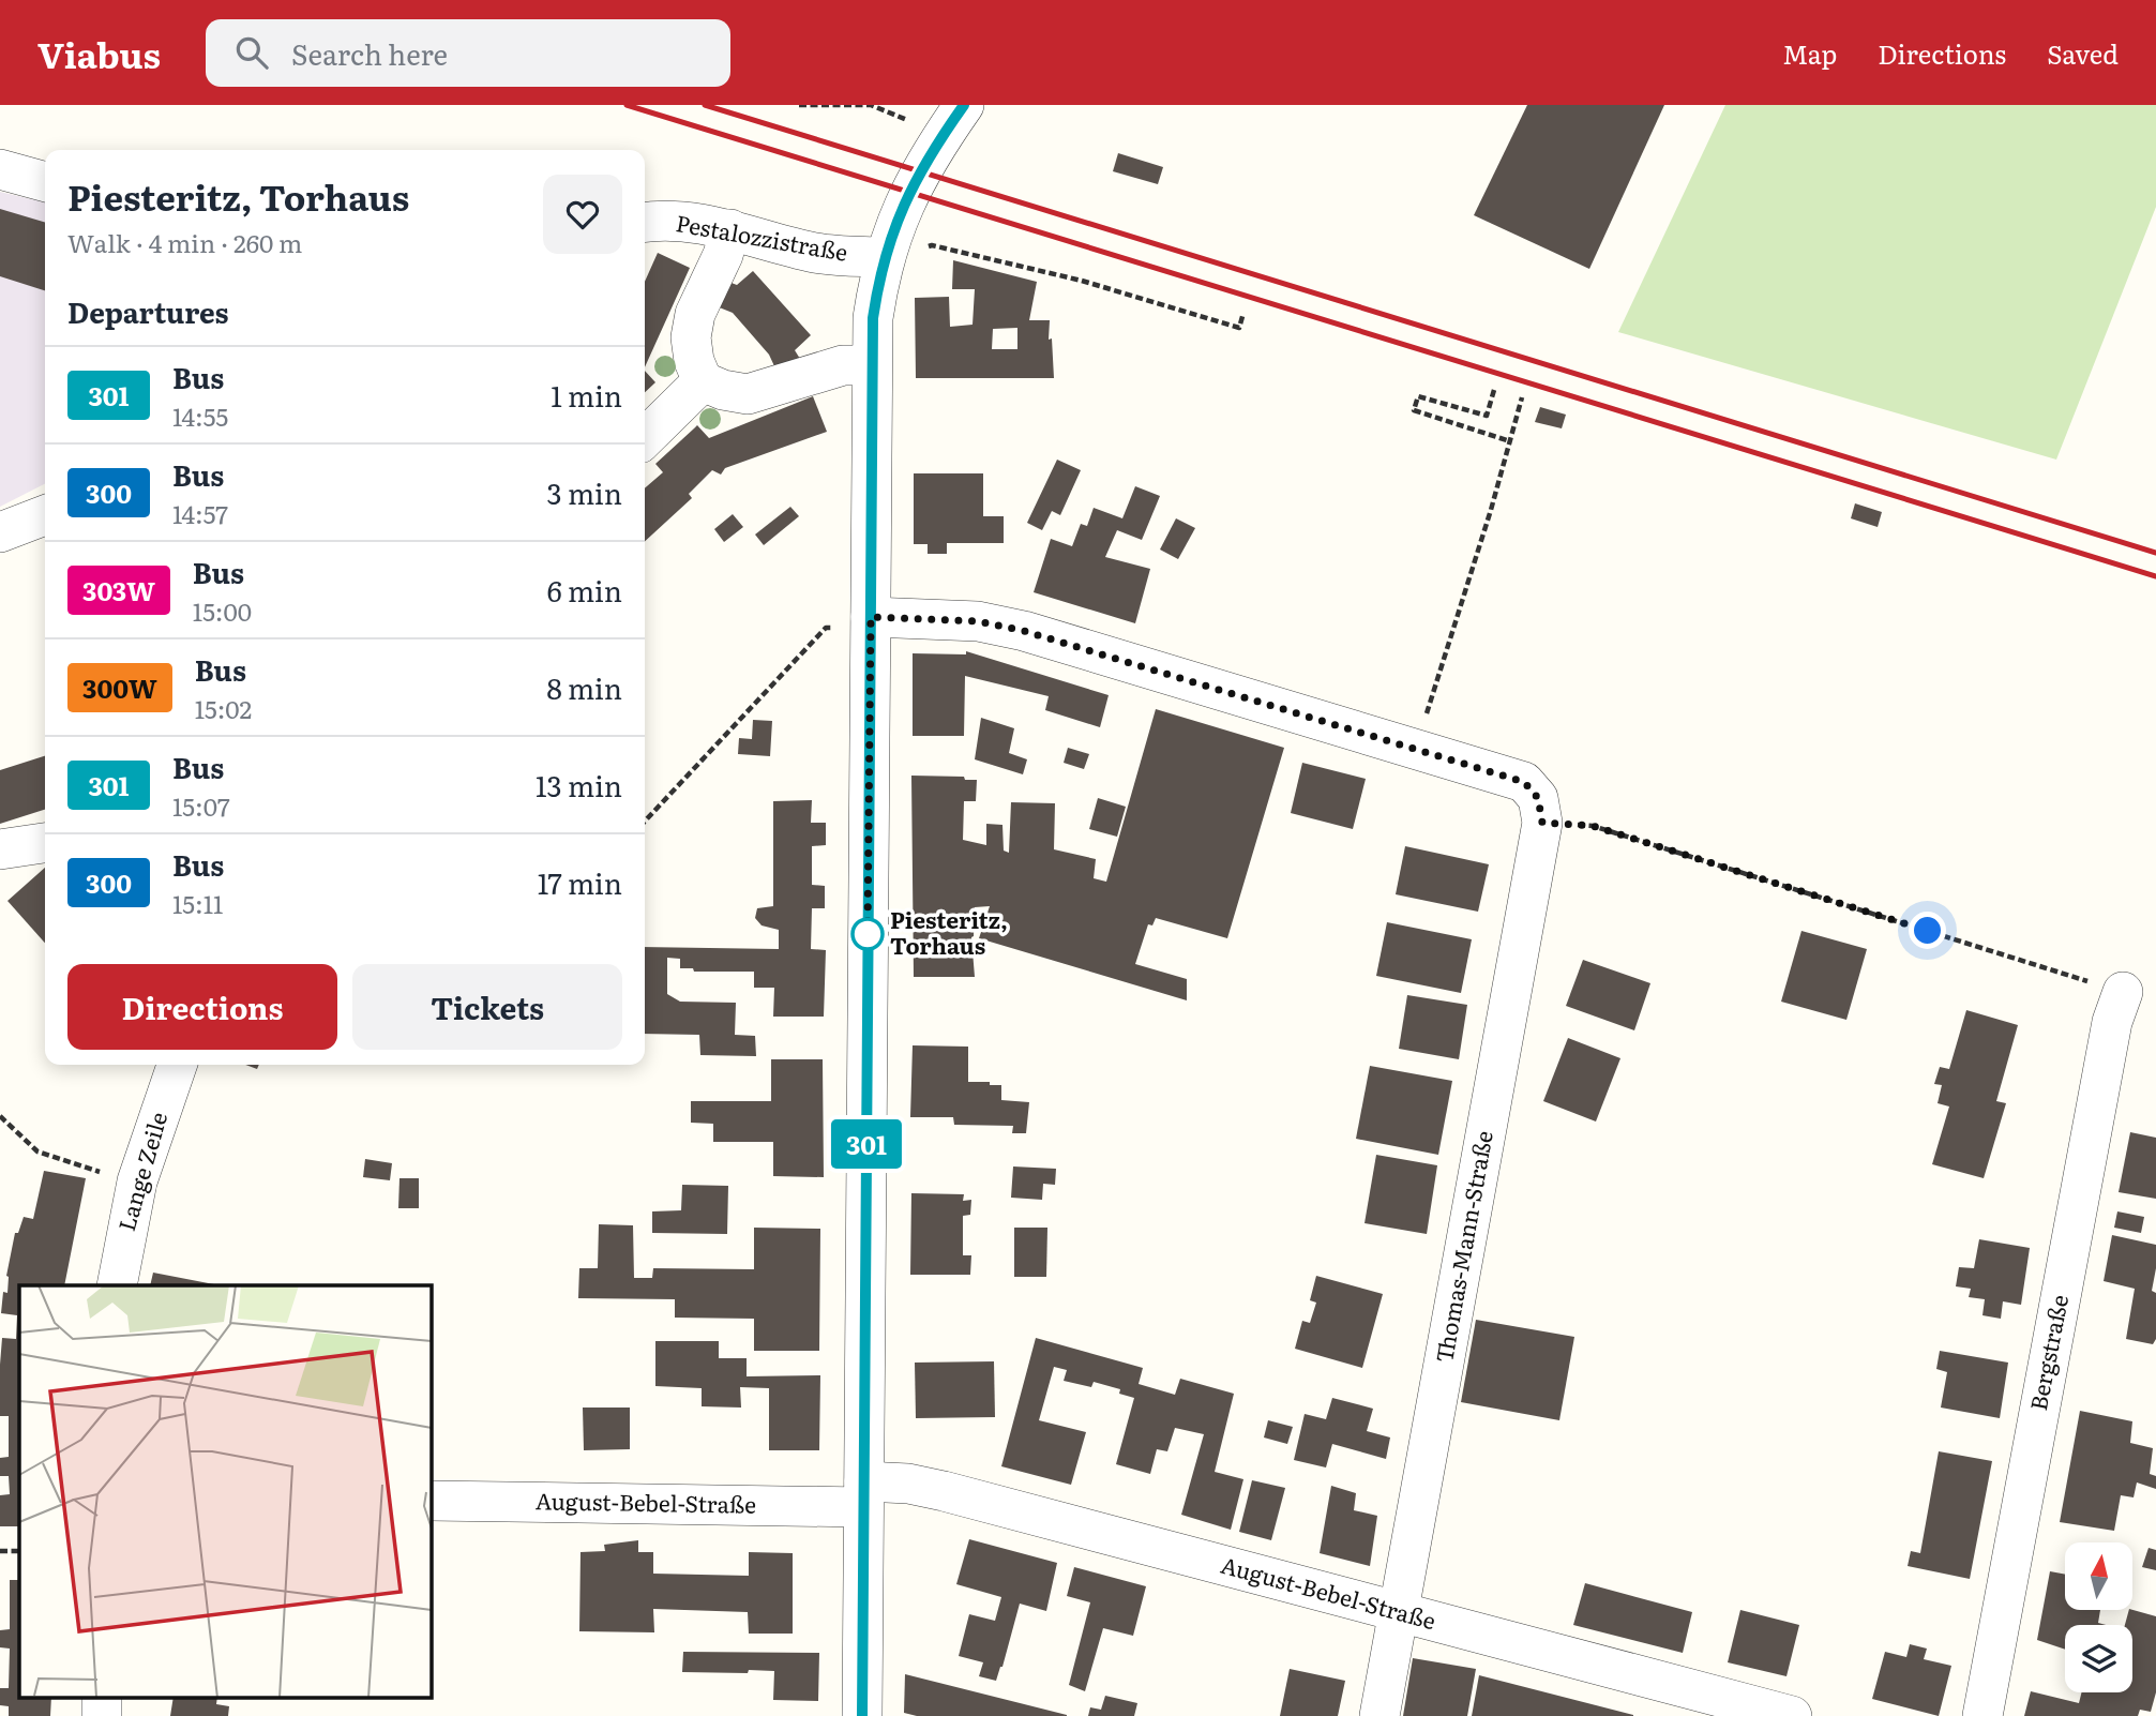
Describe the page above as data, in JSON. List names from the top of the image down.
{
  "streets": {
    "street": [
      "Pestalozzistraße",
      "Lange Zeile",
      "Thomas-Mann-Straße",
      "Bergstraße",
      "August-Bebel-Straße"
    ]
  },
  "crossings": [
    ["Thomas-Mann-Straße", "August-Bebel-Straße"]
  ],
  "places": ["Piesteritz, Torhaus"],
  "lines": ["bus line 301"],
  "north": "top",
  "page": {
    "header": "Viabus",
    "search": "Search here",
    "nav": ["Map", "Directions", "Saved"],
    "on_map": "301",
    "heading": [
      ["Piesteritz, Torhaus", "Walk · 4 min · 260 m"],
      "Departures"
    ],
    "list": [
      {
        "mark": "301",
        "name": "Bus",
        "note": "14:55",
        "value": "1 min"
      },
      {
        "mark": "300",
        "name": "Bus",
        "note": "14:57",
        "value": "3 min"
      },
      {
        "mark": "303W",
        "name": "Bus",
        "note": "15:00",
        "value": "6 min"
      },
      {
        "mark": "300W",
        "name": "Bus",
        "note": "15:02",
        "value": "8 min"
      },
      {
        "mark": "301",
        "name": "Bus",
        "note": "15:07",
        "value": "13 min"
      },
      {
        "mark": "300",
        "name": "Bus",
        "note": "15:11",
        "value": "17 min"
      }
    ],
    "buttons": ["Directions", "Tickets"]
  }
}
